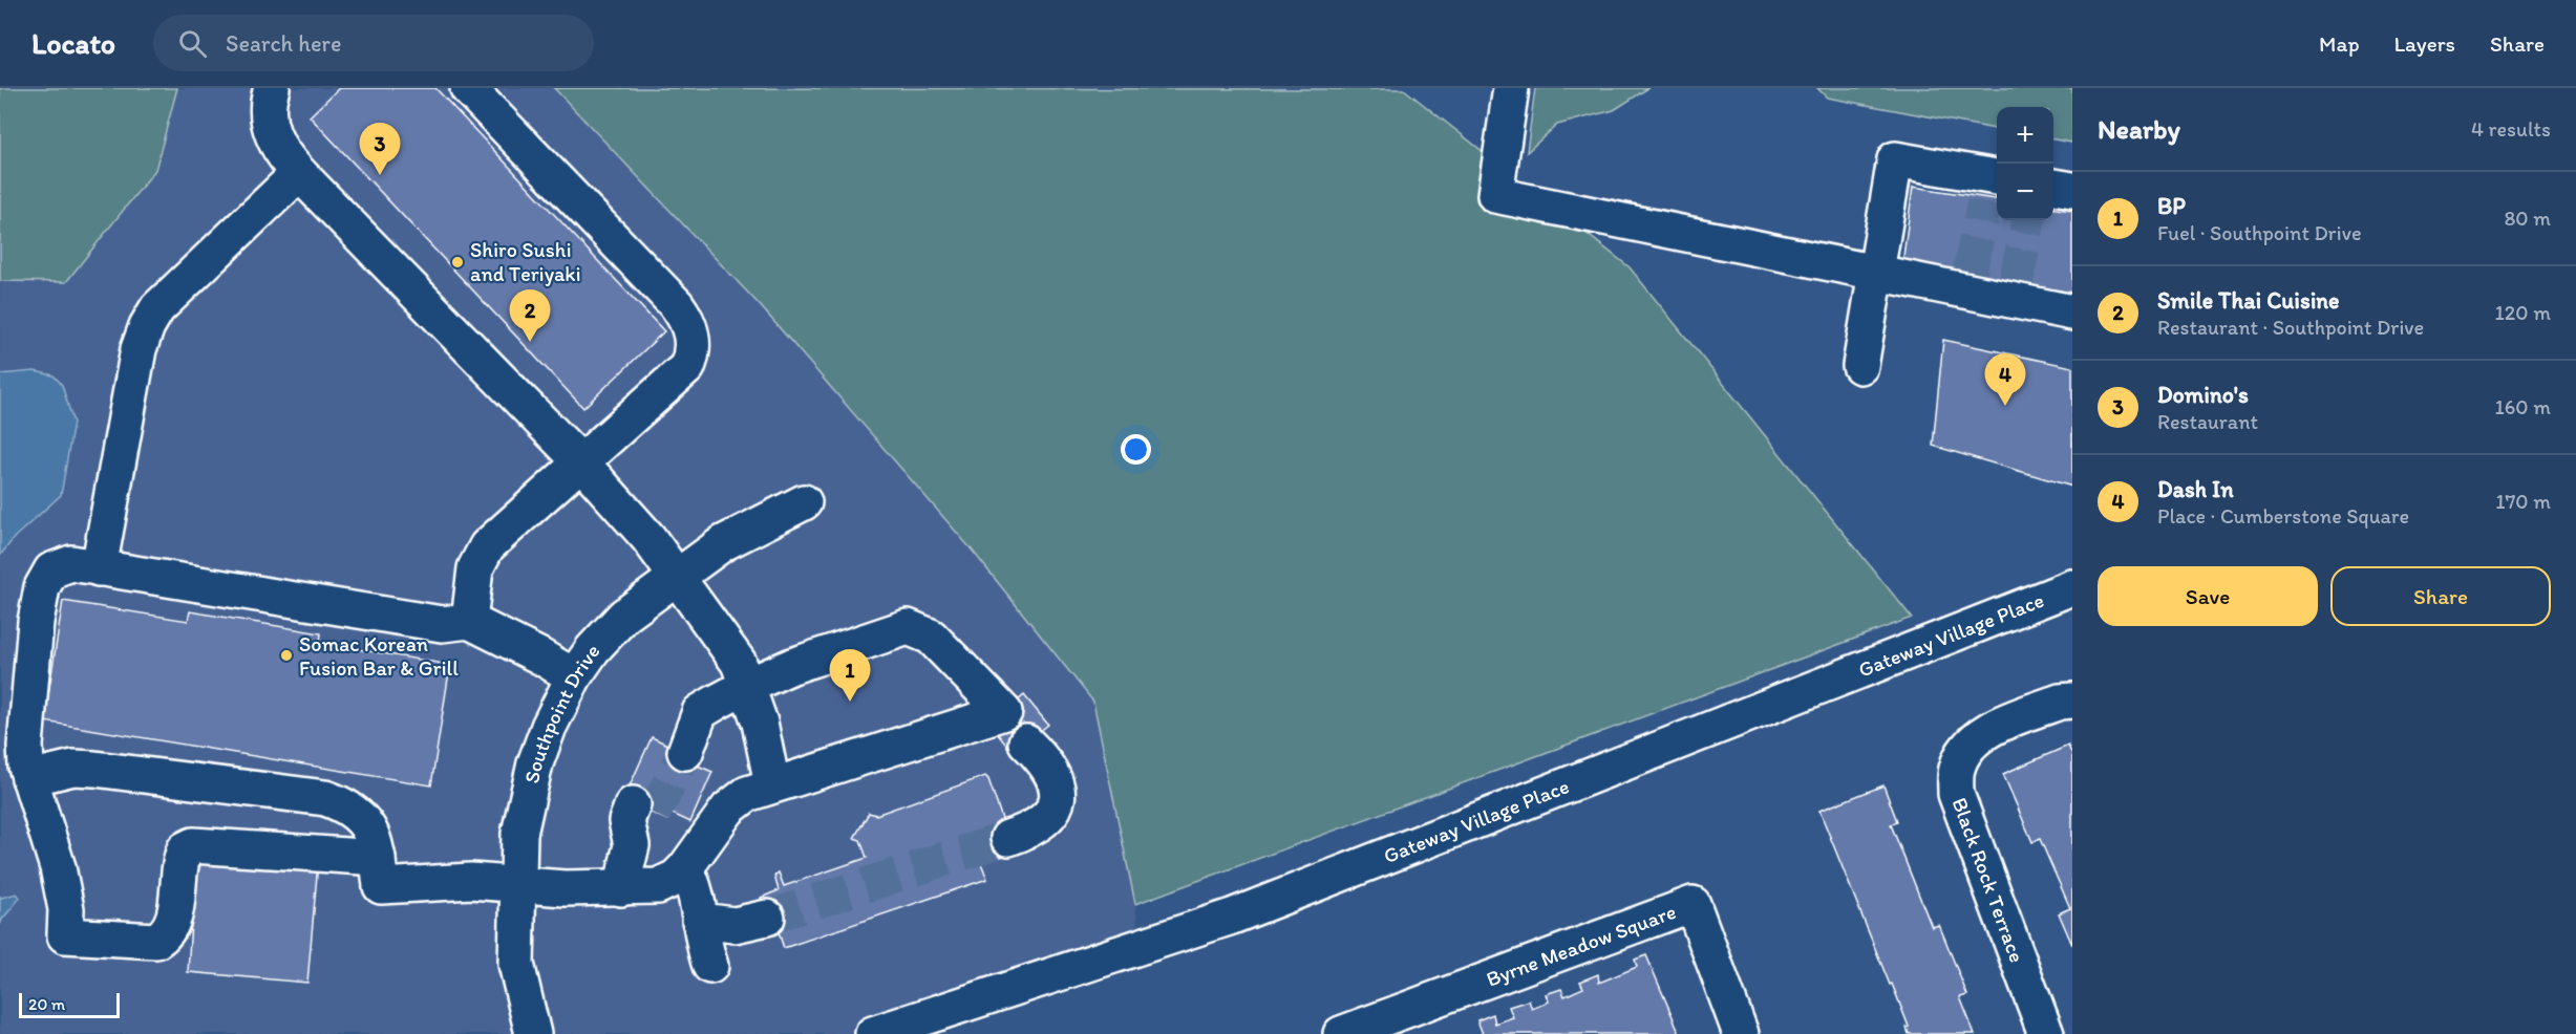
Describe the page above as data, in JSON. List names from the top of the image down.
{
  "streets": {
    "street": [
      "Gateway Village Place",
      "Southpoint Drive",
      "Black Rock Terrace",
      "Byrne Meadow Square"
    ]
  },
  "places": ["Shiro Sushi and Teriyaki", "Somac Korean Fusion Bar & Grill"],
  "scale_bar": "20 m",
  "page": {
    "header": "Locato",
    "search": "Search here",
    "nav": ["Map", "Layers", "Share"],
    "heading": ["Nearby", "4 results"],
    "map_buttons": ["+", "−"],
    "pins": [
      "3",
      "2",
      "4",
      "1"
    ],
    "list": [
      {
        "mark": "1",
        "name": "BP",
        "note": "Fuel · Southpoint Drive",
        "value": "80 m"
      },
      {
        "mark": "2",
        "name": "Smile Thai Cuisine",
        "note": "Restaurant · Southpoint Drive",
        "value": "120 m"
      },
      {
        "mark": "3",
        "name": "Domino's",
        "note": "Restaurant",
        "value": "160 m"
      },
      {
        "mark": "4",
        "name": "Dash In",
        "note": "Place · Cumberstone Square",
        "value": "170 m"
      }
    ],
    "buttons": ["Save", "Share"],
    "scale": "20 m"
  }
}
